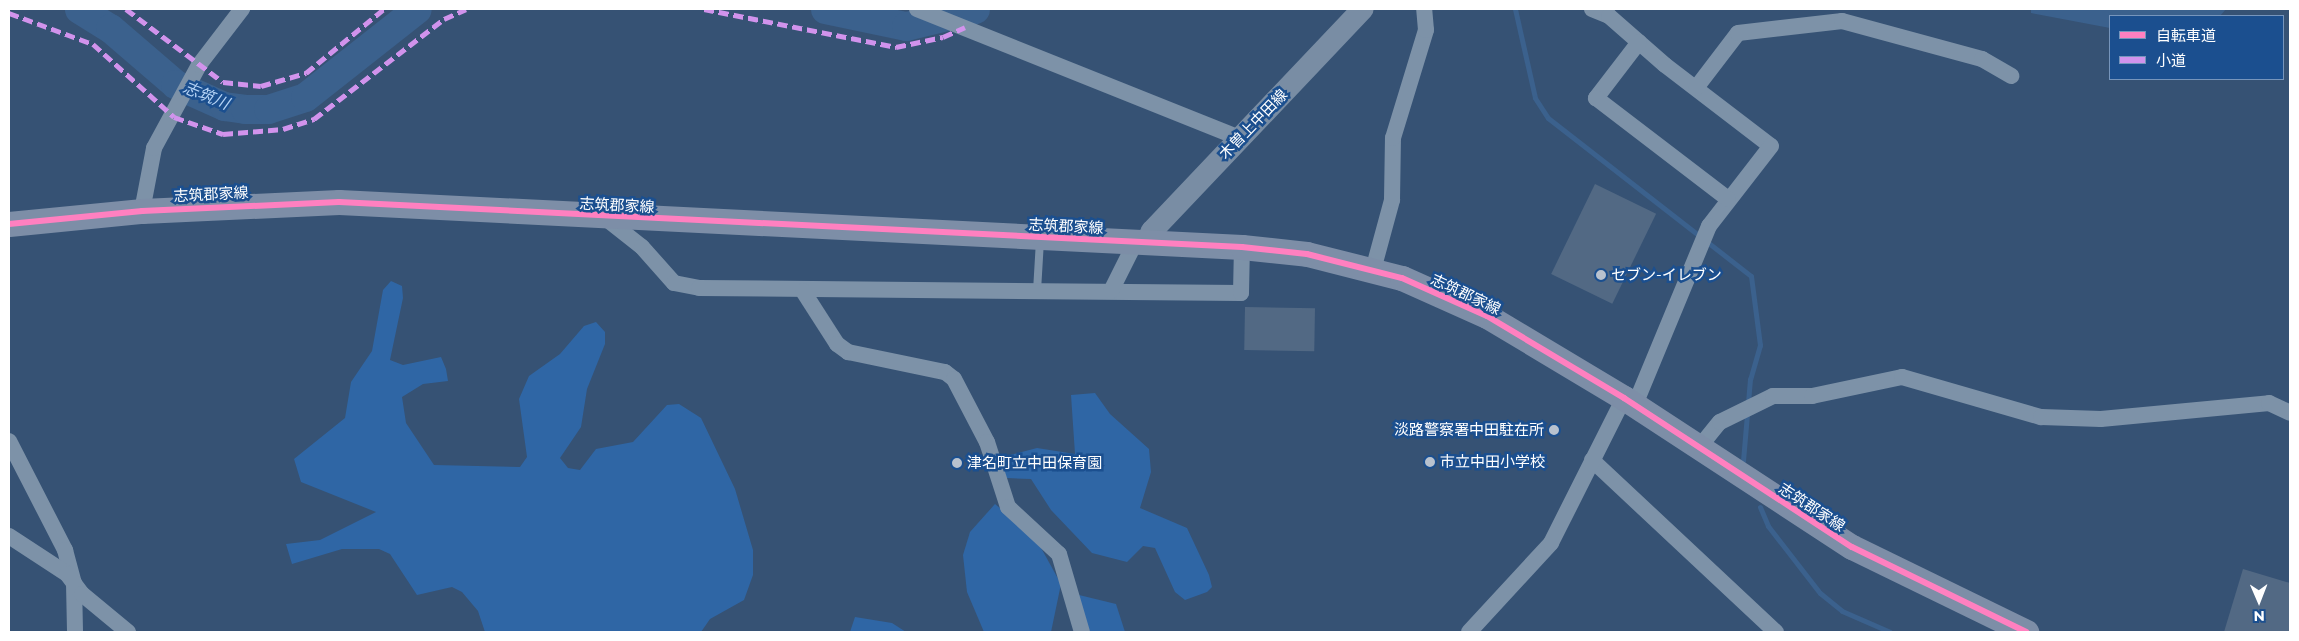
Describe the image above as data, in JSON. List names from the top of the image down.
{
  "streets": {
    "main road": ["木曽上中田線", "志筑郡家線"]
  },
  "crossings": [
    ["木曽上中田線", "志筑郡家線"]
  ],
  "water": ["志筑川"],
  "places": [
    "セブン-イレブン",
    "淡路警察署中田駐在所",
    "市立中田小学校",
    "津名町立中田保育園"
  ],
  "legend": ["自転車道", "小道"],
  "north": "bottom"
}
